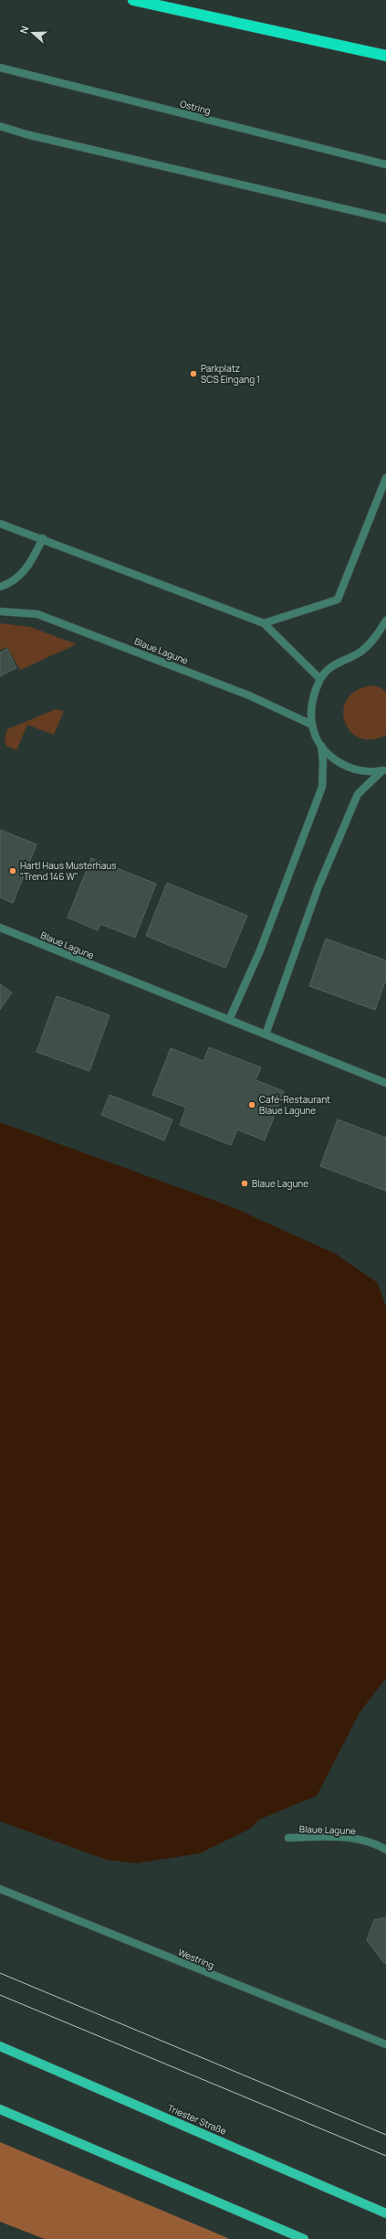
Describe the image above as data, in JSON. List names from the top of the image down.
{
  "streets": {
    "main road": ["Triester Straße"],
    "street": ["Ostring", "Blaue Lagune", "Westring"]
  },
  "places": [
    "Parkplatz SCS Eingang 1",
    "Hartl Haus Musterhaus \"Trend 146 W\"",
    "Café-Restaurant Blaue Lagune",
    "Blaue Lagune"
  ],
  "north": "left"
}
